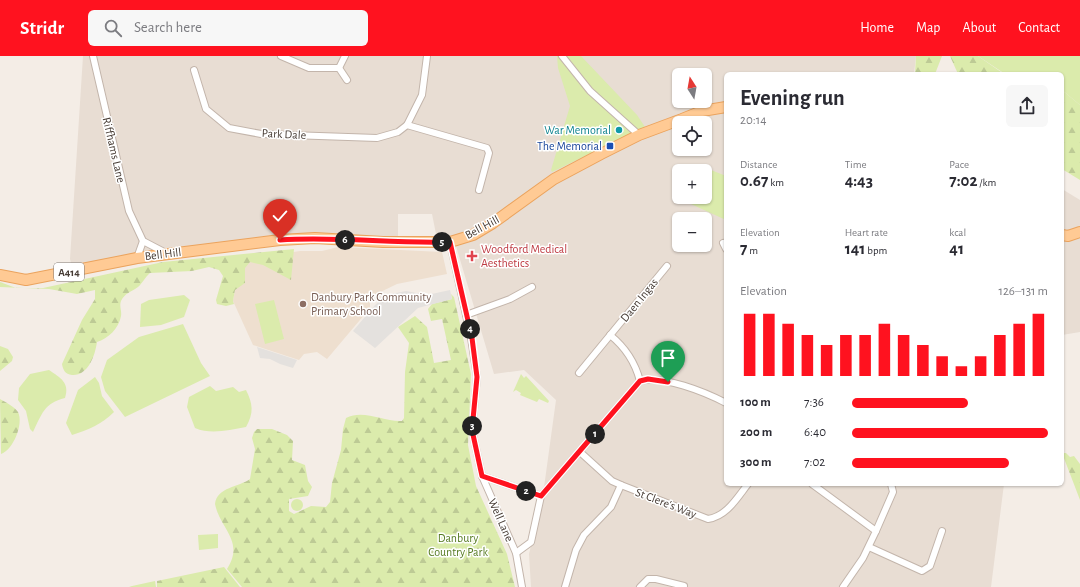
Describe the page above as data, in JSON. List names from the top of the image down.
{
  "streets": {
    "main road": ["Bell Hill", "A414"],
    "street": [
      "Park Dale",
      "Riffhams Lane",
      "Daen Ingas",
      "St Clere's Way",
      "Well Lane"
    ]
  },
  "crossings": [
    ["Bell Hill", "A414"],
    ["Bell Hill", "Well Lane"]
  ],
  "parks": ["Danbury Country Park"],
  "places": {
    "other": ["War Memorial", "Danbury Park Community Primary School"],
    "transit": ["The Memorial"],
    "health": ["Woodford Medical Aesthetics"]
  },
  "north": "top",
  "page": {
    "header": "Stridr",
    "search": "Search here",
    "nav": [
      "Home",
      "Map",
      "About",
      "Contact"
    ],
    "map_buttons": ["+", "−"],
    "heading": ["Evening run", "20:14"],
    "stats": [
      ["Distance", "0.67 km"],
      ["Time", "4:43"],
      ["Pace", "7:02 /km"],
      ["Elevation", "7 m"],
      ["Heart rate", "141 bpm"],
      ["kcal", "41"]
    ],
    "pins": [
      "6",
      "5",
      "4",
      "3",
      "1",
      "2"
    ],
    "chart": ["Elevation", "126–131 m"],
    "list": [
      {
        "name": "100 m",
        "note": "7:36"
      },
      {
        "name": "200 m",
        "note": "6:40"
      },
      {
        "name": "300 m",
        "note": "7:02"
      }
    ]
  }
}
